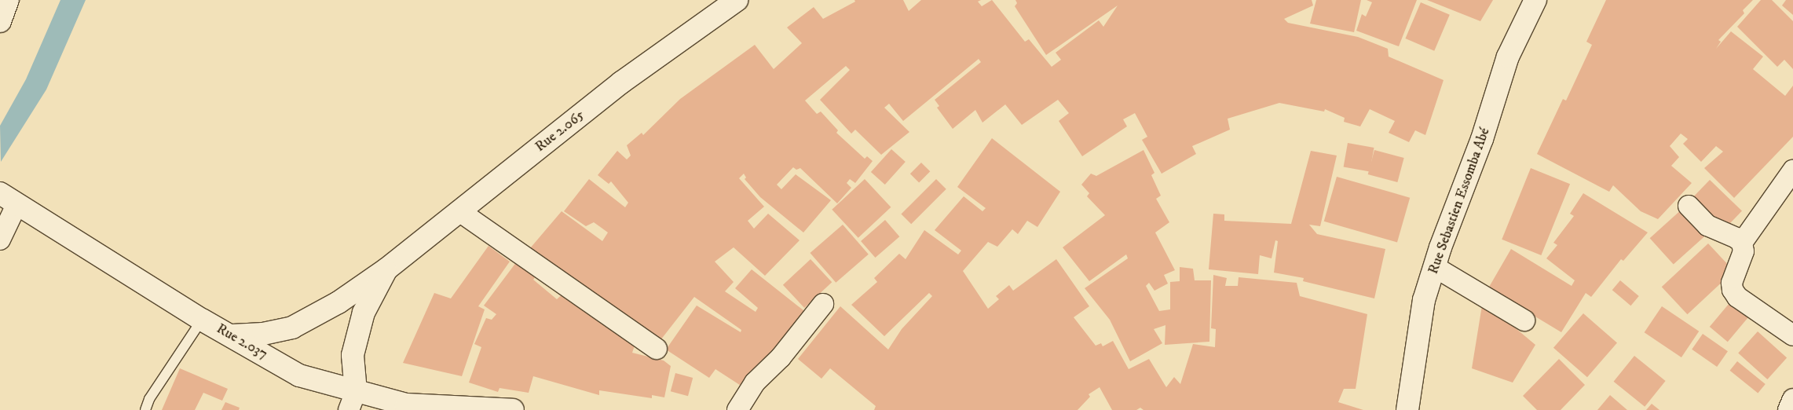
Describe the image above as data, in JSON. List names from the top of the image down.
{
  "streets": {
    "main road": ["Rue 2.065", "Rue Sebastien Essomba Abé", "Rue 2.037"]
  },
  "crossings": [
    ["Rue 2.065", "Rue 2.037"]
  ]
}
